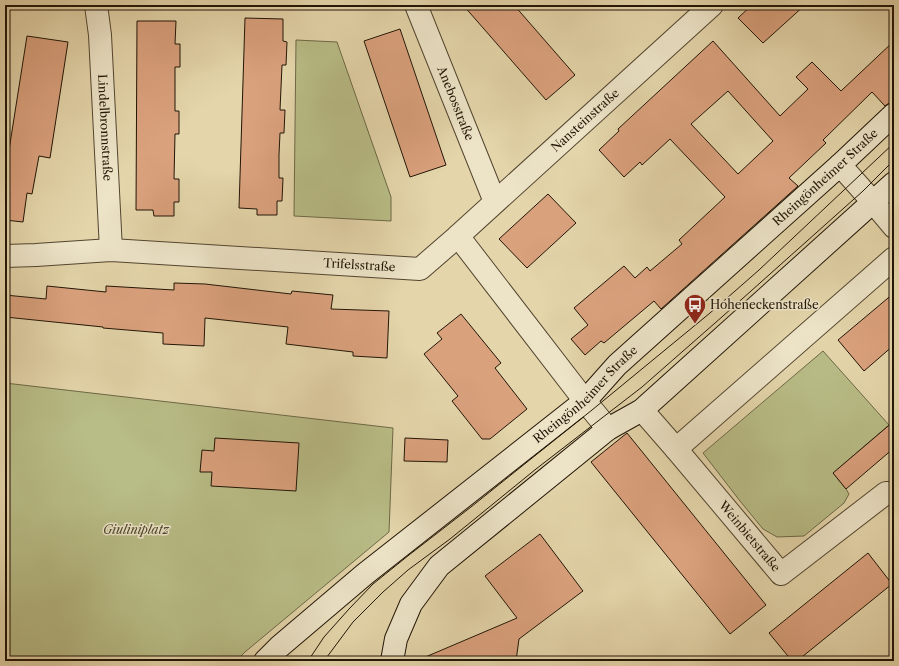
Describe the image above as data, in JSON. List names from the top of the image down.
{
  "streets": {
    "street": [
      "Anebosstraße",
      "Nansteinstraße",
      "Lindelbronnstraße",
      "Rheingönheimer Straße",
      "Trifelsstraße",
      "Weinbietstraße"
    ]
  },
  "crossings": [
    ["Anebosstraße", "Nansteinstraße"],
    ["Nansteinstraße", "Trifelsstraße"],
    ["Lindelbronnstraße", "Trifelsstraße"]
  ],
  "parks": ["Giuliniplatz"],
  "places": {
    "bus stop": ["Hoheneckenstraße"]
  }
}
